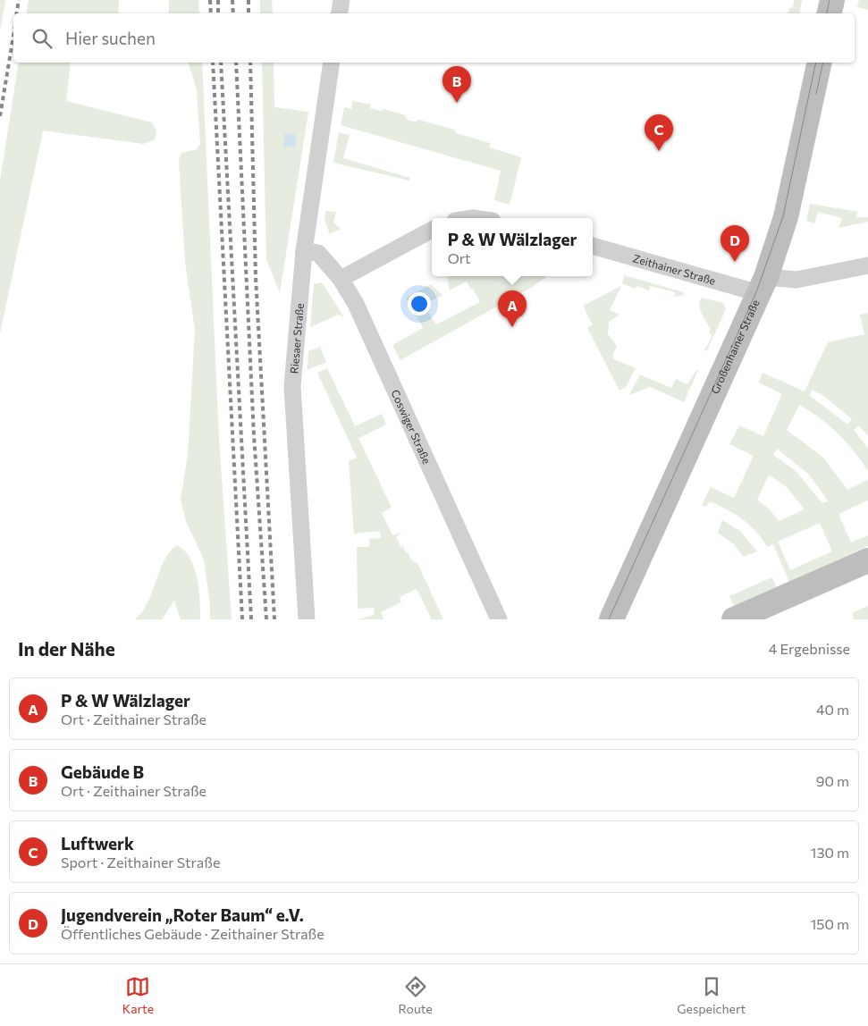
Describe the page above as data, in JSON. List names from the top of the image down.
{
  "streets": {
    "main road": ["Großenhainer Straße"],
    "street": ["Zeithainer Straße", "Riesaer Straße", "Coswiger Straße"]
  },
  "crossings": [
    ["Zeithainer Straße", "Großenhainer Straße"],
    ["Riesaer Straße", "Coswiger Straße"]
  ],
  "page": {
    "search": "Hier suchen",
    "pins": [
      "B",
      "C",
      "D",
      "A"
    ],
    "popup": ["P & W Wälzlager", "Ort"],
    "heading": ["In der Nähe", "4 Ergebnisse"],
    "list": [
      {
        "mark": "A",
        "name": "P & W Wälzlager",
        "note": "Ort · Zeithainer Straße",
        "value": "40 m"
      },
      {
        "mark": "B",
        "name": "Gebäude B",
        "note": "Ort · Zeithainer Straße",
        "value": "90 m"
      },
      {
        "mark": "C",
        "name": "Luftwerk",
        "note": "Sport · Zeithainer Straße",
        "value": "130 m"
      },
      {
        "mark": "D",
        "name": "Jugendverein „Roter Baum“ e.V.",
        "note": "Öffentliches Gebäude · Zeithainer Straße",
        "value": "150 m"
      }
    ],
    "nav": ["Karte", "Route", "Gespeichert"]
  }
}
